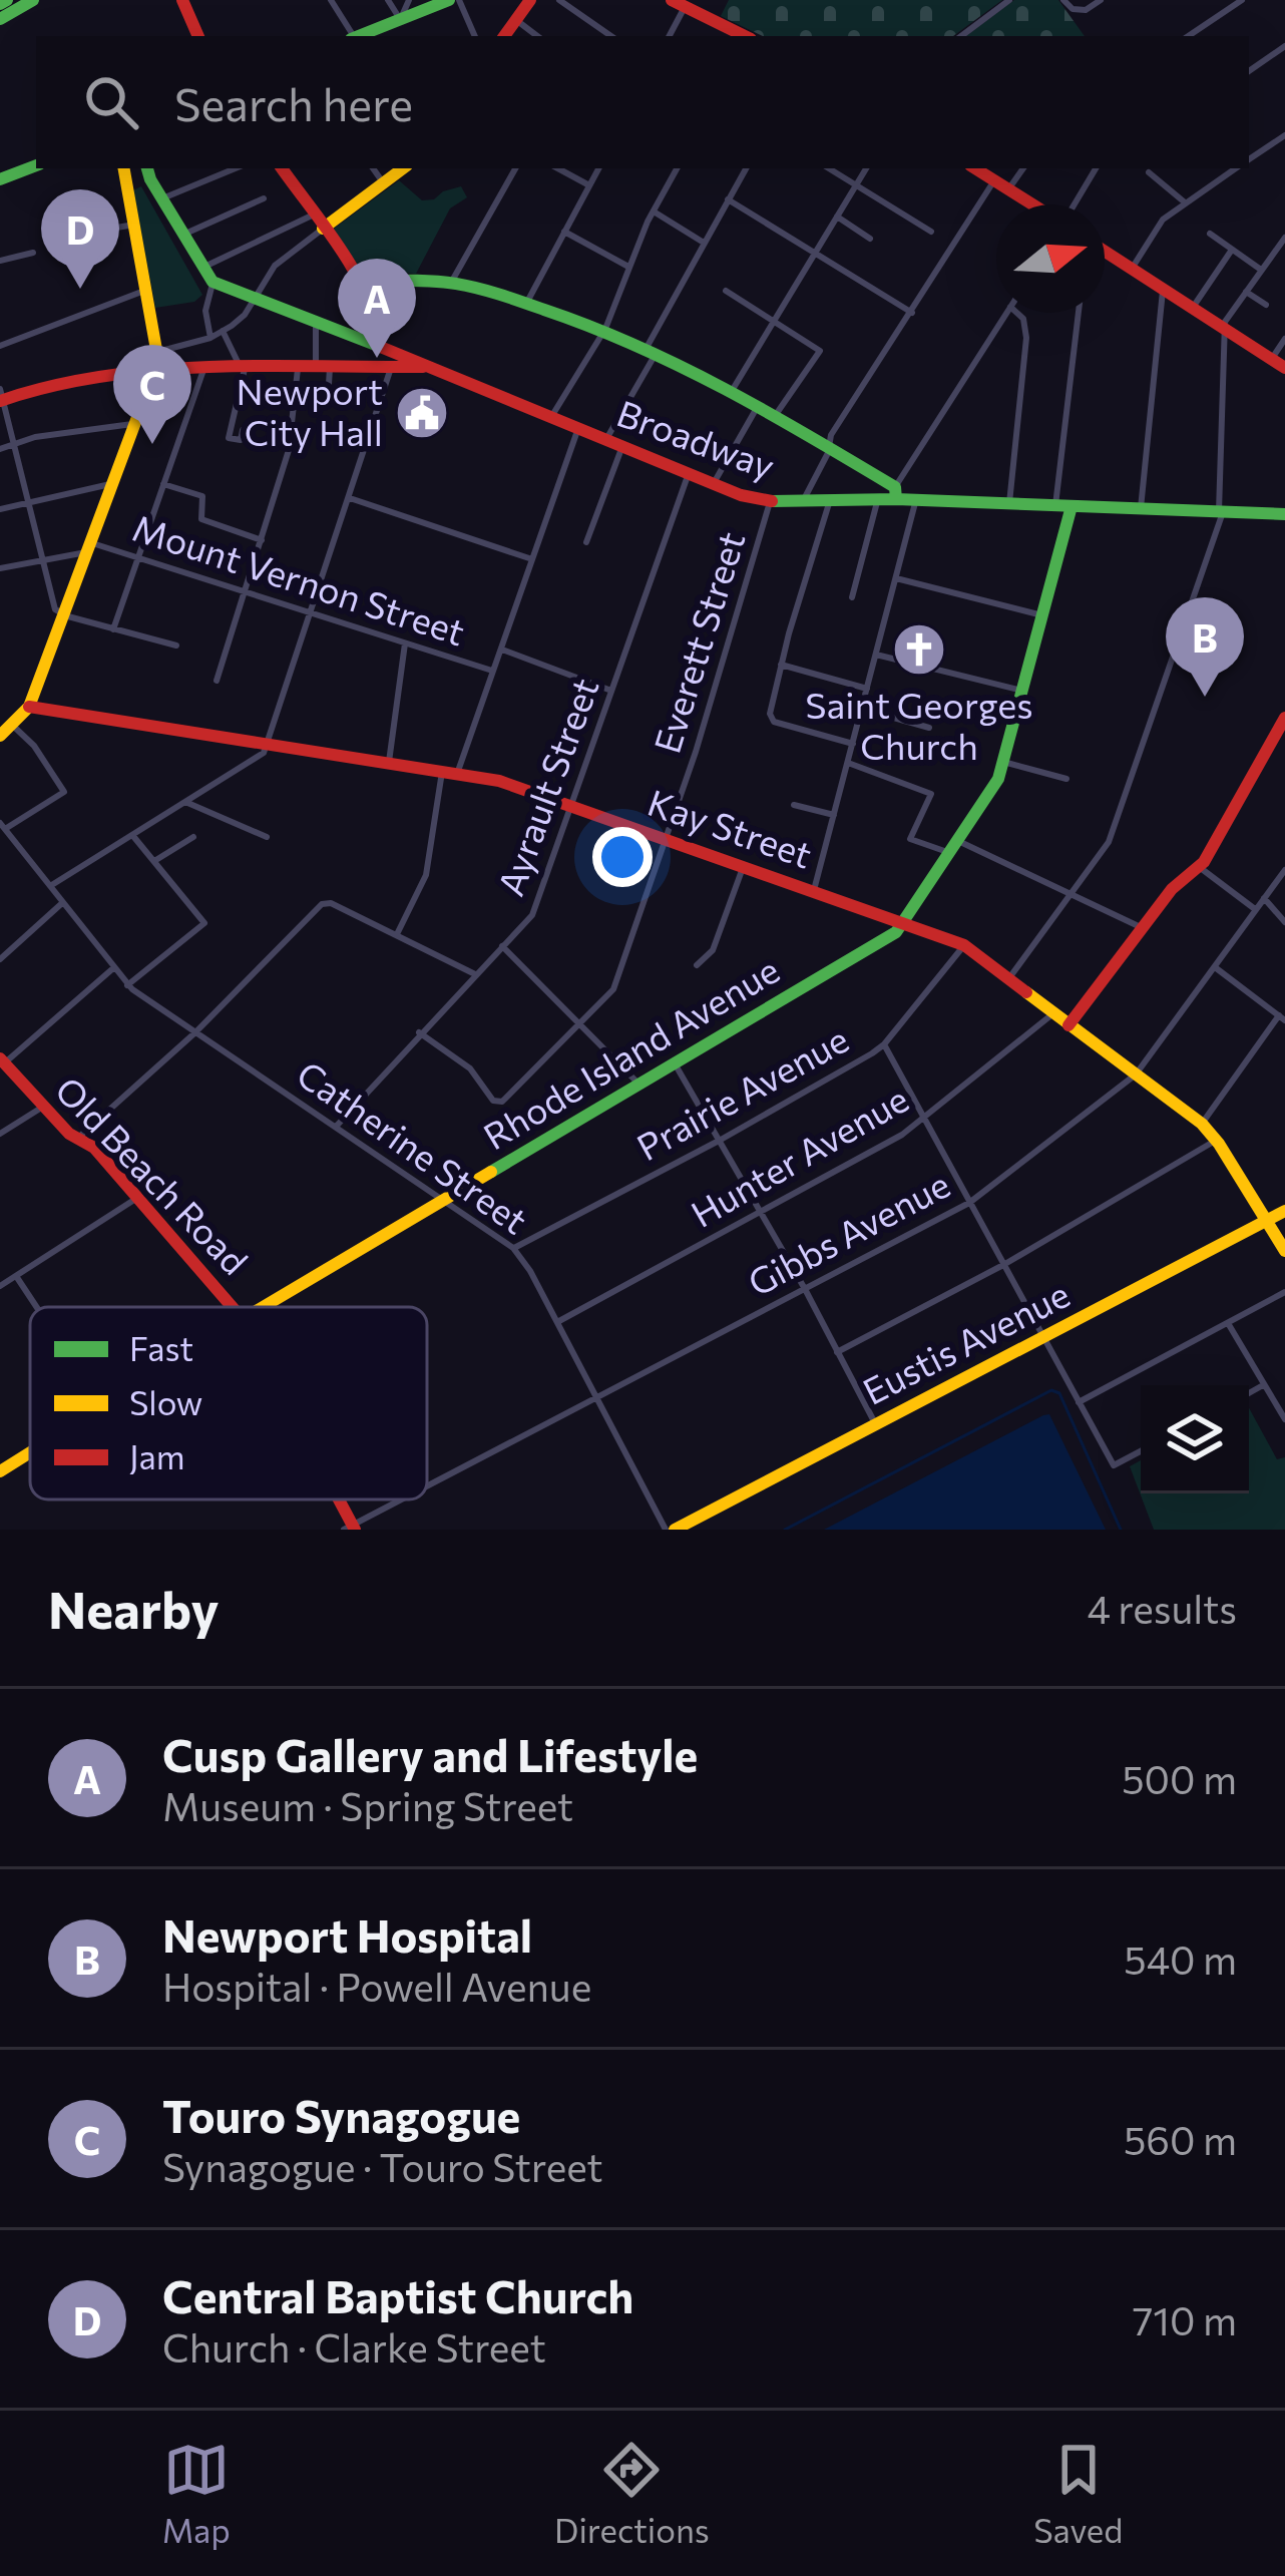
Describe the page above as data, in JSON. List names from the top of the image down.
{
  "streets": {
    "street": [
      "Broadway",
      "Mount Vernon Street",
      "Everett Street",
      "Ayrault Street",
      "Kay Street",
      "Rhode Island Avenue",
      "Prairie Avenue",
      "Catherine Street",
      "Hunter Avenue",
      "Old Beach Road",
      "Gibbs Avenue",
      "Eustis Avenue"
    ]
  },
  "crossings": [
    ["Broadway", "Everett Street"],
    ["Broadway", "Ayrault Street"],
    ["Broadway", "Rhode Island Avenue"],
    ["Everett Street", "Ayrault Street"],
    ["Everett Street", "Kay Street"],
    ["Ayrault Street", "Kay Street"],
    ["Ayrault Street", "Catherine Street"],
    ["Kay Street", "Rhode Island Avenue"],
    ["Kay Street", "Prairie Avenue"],
    ["Kay Street", "Hunter Avenue"],
    ["Kay Street", "Gibbs Avenue"],
    ["Kay Street", "Eustis Avenue"],
    ["Rhode Island Avenue", "Catherine Street"],
    ["Prairie Avenue", "Catherine Street"],
    ["Catherine Street", "Hunter Avenue"],
    ["Catherine Street", "Gibbs Avenue"],
    ["Catherine Street", "Eustis Avenue"],
    ["Old Beach Road", "Gibbs Avenue"]
  ],
  "places": {
    "public building": ["Newport City Hall"],
    "church": ["Saint Georges Church"]
  },
  "legend": ["Fast", "Slow", "Jam"],
  "north": "right",
  "page": {
    "search": "Search here",
    "pins": [
      "D",
      "A",
      "C",
      "B"
    ],
    "heading": ["Nearby", "4 results"],
    "list": [
      {
        "mark": "A",
        "name": "Cusp Gallery and Lifestyle",
        "note": "Museum · Spring Street",
        "value": "500 m"
      },
      {
        "mark": "B",
        "name": "Newport Hospital",
        "note": "Hospital · Powell Avenue",
        "value": "540 m"
      },
      {
        "mark": "C",
        "name": "Touro Synagogue",
        "note": "Synagogue · Touro Street",
        "value": "560 m"
      },
      {
        "mark": "D",
        "name": "Central Baptist Church",
        "note": "Church · Clarke Street",
        "value": "710 m"
      }
    ],
    "nav": ["Map", "Directions", "Saved"]
  }
}
